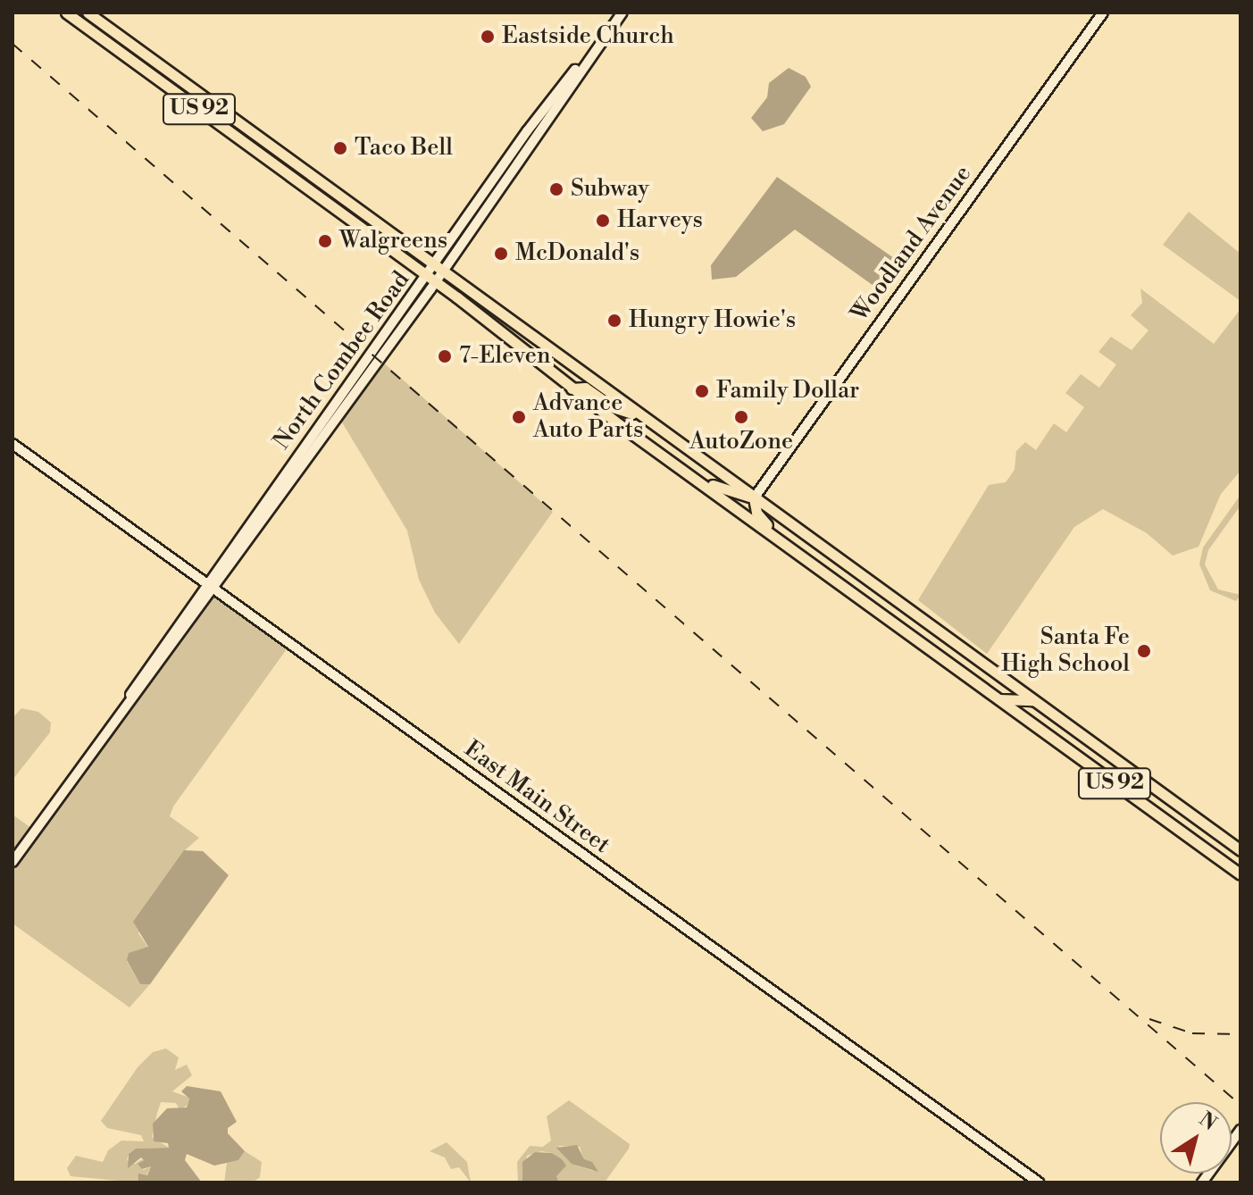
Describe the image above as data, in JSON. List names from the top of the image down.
{
  "streets": {
    "main road": [
      "US 92",
      "Woodland Avenue",
      "North Combee Road",
      "East Main Street"
    ]
  },
  "crossings": [
    ["US 92", "Woodland Avenue"],
    ["US 92", "North Combee Road"],
    ["North Combee Road", "East Main Street"]
  ],
  "places": [
    "Eastside Church",
    "Taco Bell",
    "Subway",
    "Harveys",
    "Walgreens",
    "McDonald's",
    "Hungry Howie's",
    "7-Eleven",
    "Family Dollar",
    "Advance Auto Parts",
    "AutoZone",
    "Santa Fe High School"
  ],
  "north": "top right"
}
